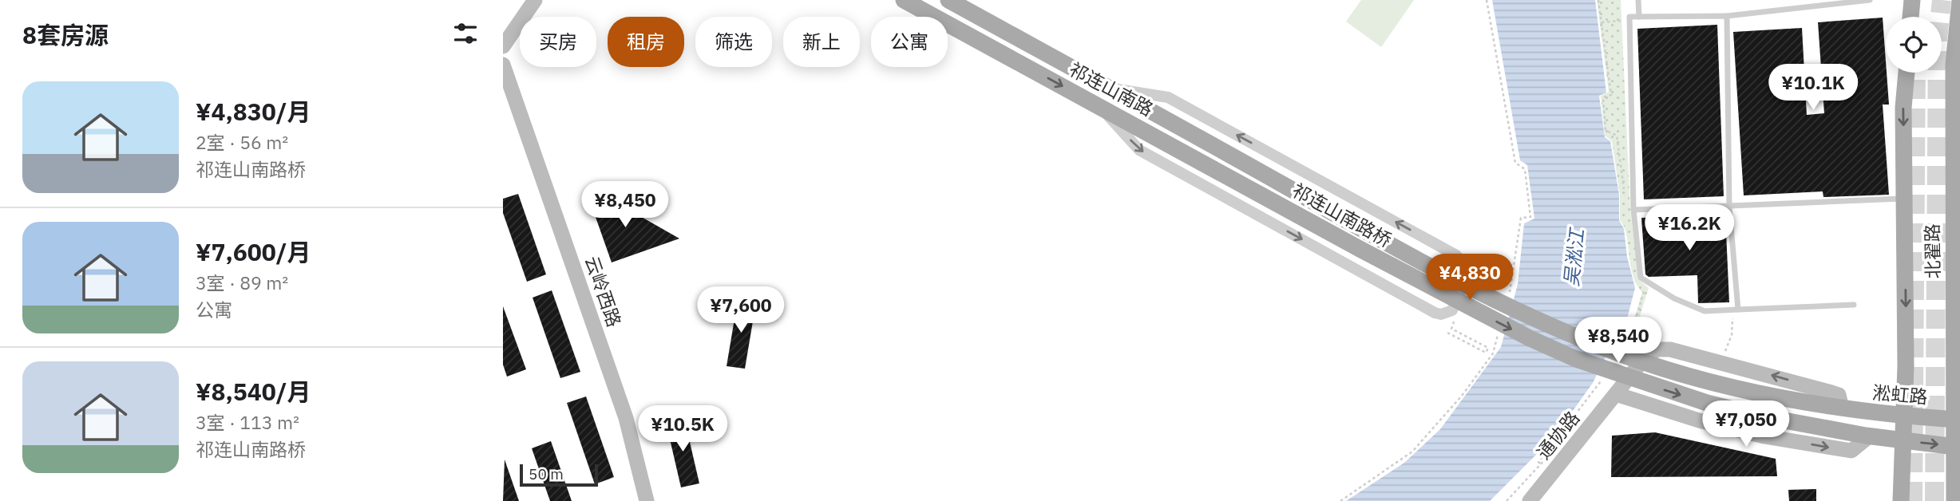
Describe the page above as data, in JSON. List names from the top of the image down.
{
  "streets": {
    "main road": [
      "祁连山南路",
      "祁连山南路桥",
      "北翟路",
      "淞虹路"
    ],
    "street": ["云岭西路", "通协路"]
  },
  "crossings": [
    ["祁连山南路", "祁连山南路桥"],
    ["祁连山南路桥", "淞虹路"],
    ["祁连山南路桥", "通协路"],
    ["北翟路", "淞虹路"],
    ["淞虹路", "通协路"]
  ],
  "water": ["吴淞江"],
  "scale_bar": "50 m",
  "page": {
    "heading": "8套房源",
    "chip": [
      "买房",
      "租房",
      "筛选",
      "新上",
      "公寓"
    ],
    "price": [
      "¥10.1K",
      "¥8,450",
      "¥16.2K",
      "¥4,830",
      "¥7,600",
      "¥8,540",
      "¥7,050",
      "¥10.5K"
    ],
    "list": [
      {
        "name": "¥4,830/月",
        "note": "2室 · 56 m² · 祁连山南路桥"
      },
      {
        "name": "¥7,600/月",
        "note": "3室 · 89 m² · 公寓"
      },
      {
        "name": "¥8,540/月",
        "note": "3室 · 113 m² · 祁连山南路桥"
      }
    ],
    "scale": "50 m"
  }
}
